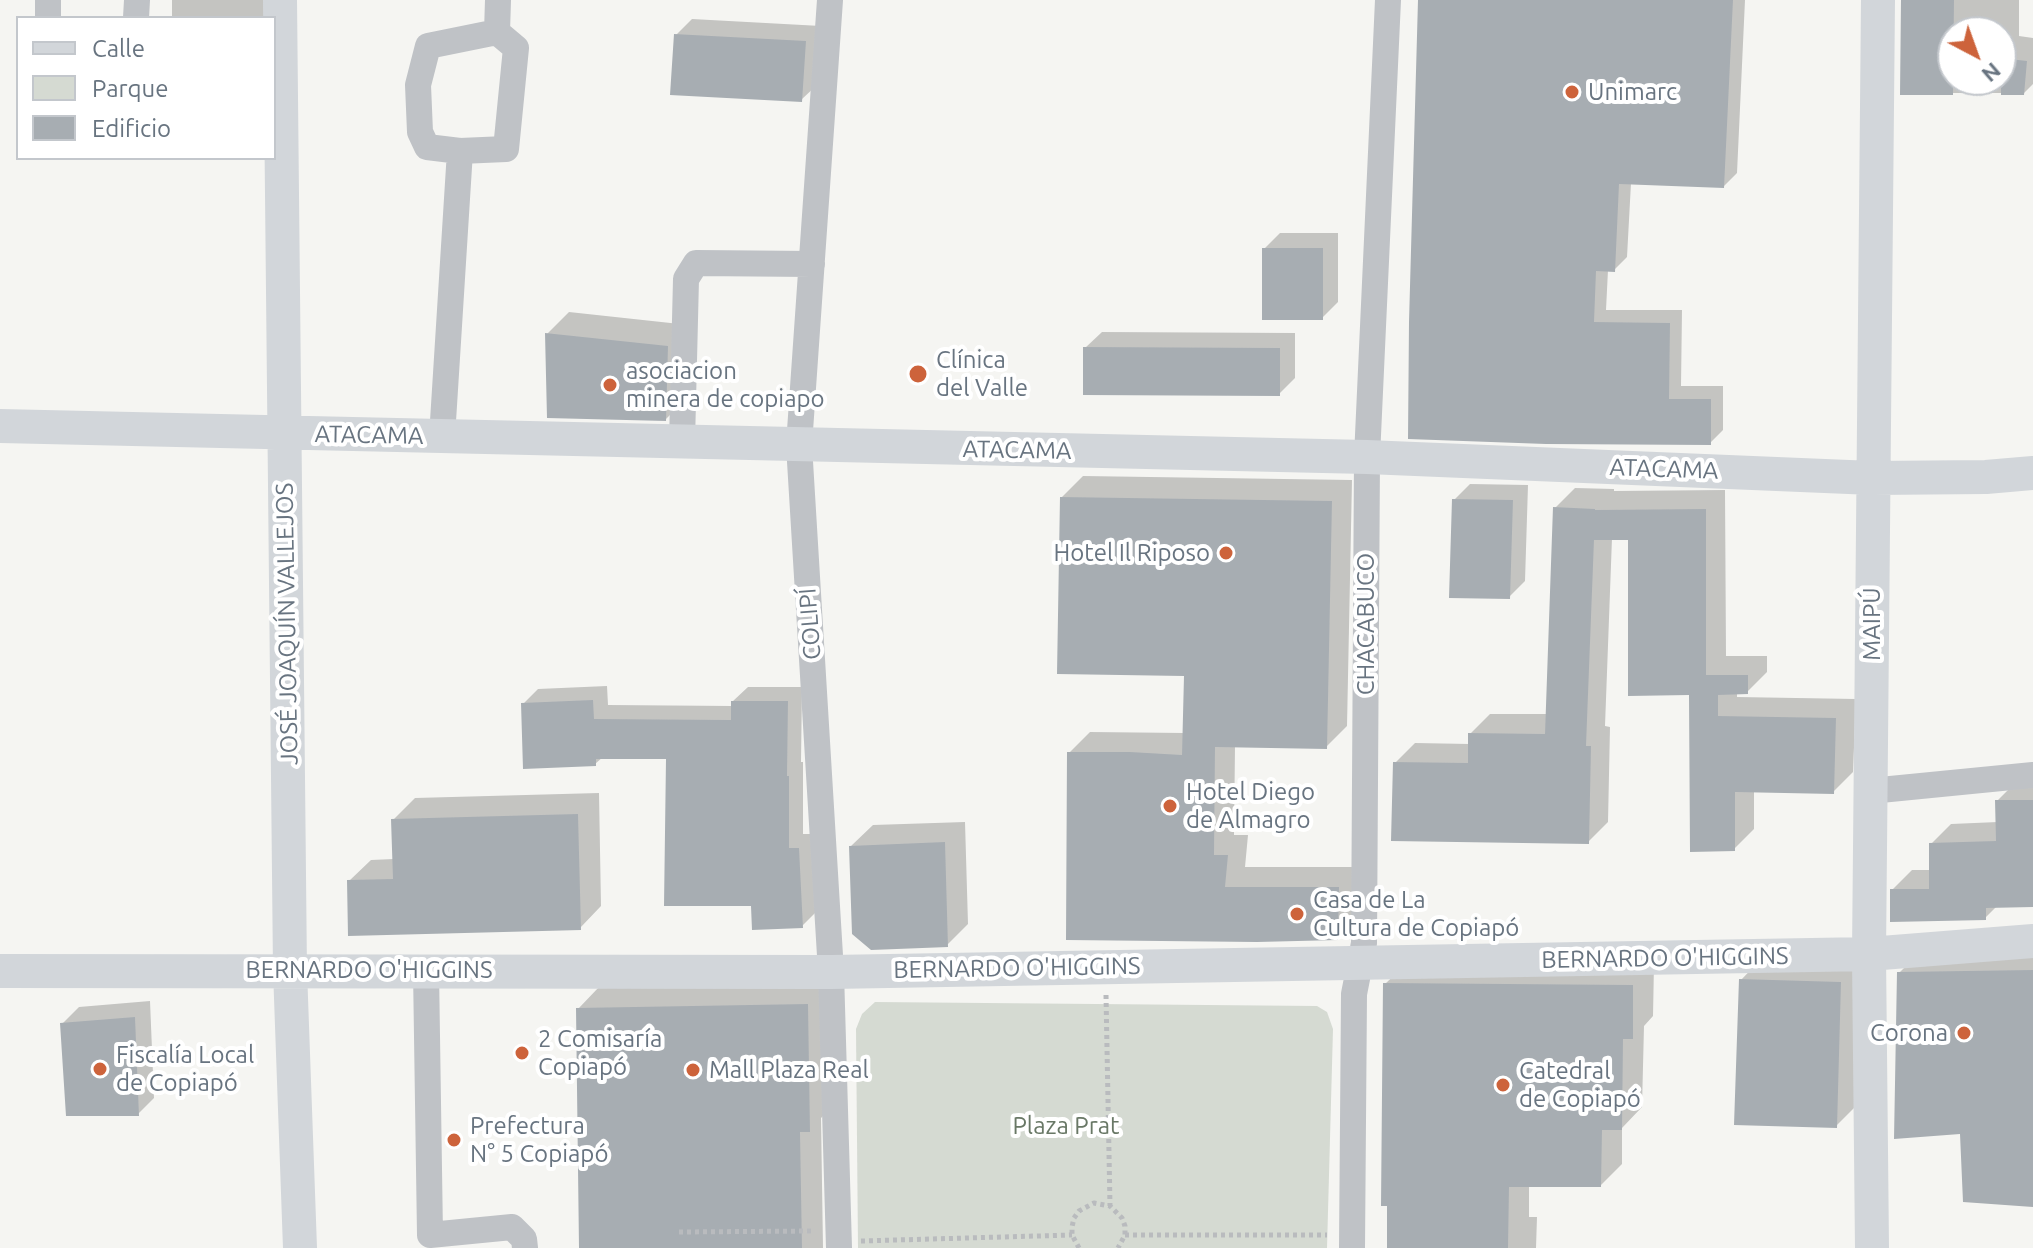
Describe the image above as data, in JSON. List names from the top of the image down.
{
  "streets": {
    "main road": [
      "ATACAMA",
      "JOSÉ JOAQUÍN VALLEJOS",
      "MAIPÚ",
      "BERNARDO O'HIGGINS"
    ],
    "street": ["COLIPÍ", "CHACABUCO"]
  },
  "crossings": [
    ["ATACAMA", "JOSÉ JOAQUÍN VALLEJOS"],
    ["ATACAMA", "COLIPÍ"],
    ["ATACAMA", "CHACABUCO"],
    ["ATACAMA", "MAIPÚ"],
    ["JOSÉ JOAQUÍN VALLEJOS", "BERNARDO O'HIGGINS"],
    ["COLIPÍ", "BERNARDO O'HIGGINS"],
    ["CHACABUCO", "BERNARDO O'HIGGINS"],
    ["MAIPÚ", "BERNARDO O'HIGGINS"]
  ],
  "parks": ["Plaza Prat"],
  "places": [
    "Unimarc",
    "Clínica del Valle",
    "asociacion minera de copiapo",
    "Hotel Il Riposo",
    "Hotel Diego de Almagro",
    "Casa de La Cultura de Copiapó",
    "Corona",
    "2 Comisaría Copiapó",
    "Fiscalía Local de Copiapó",
    "Mall Plaza Real",
    "Catedral de Copiapó",
    "Prefectura N° 5 Copiapó"
  ],
  "legend": ["Calle", "Parque", "Edificio"],
  "north": "bottom right"
}
